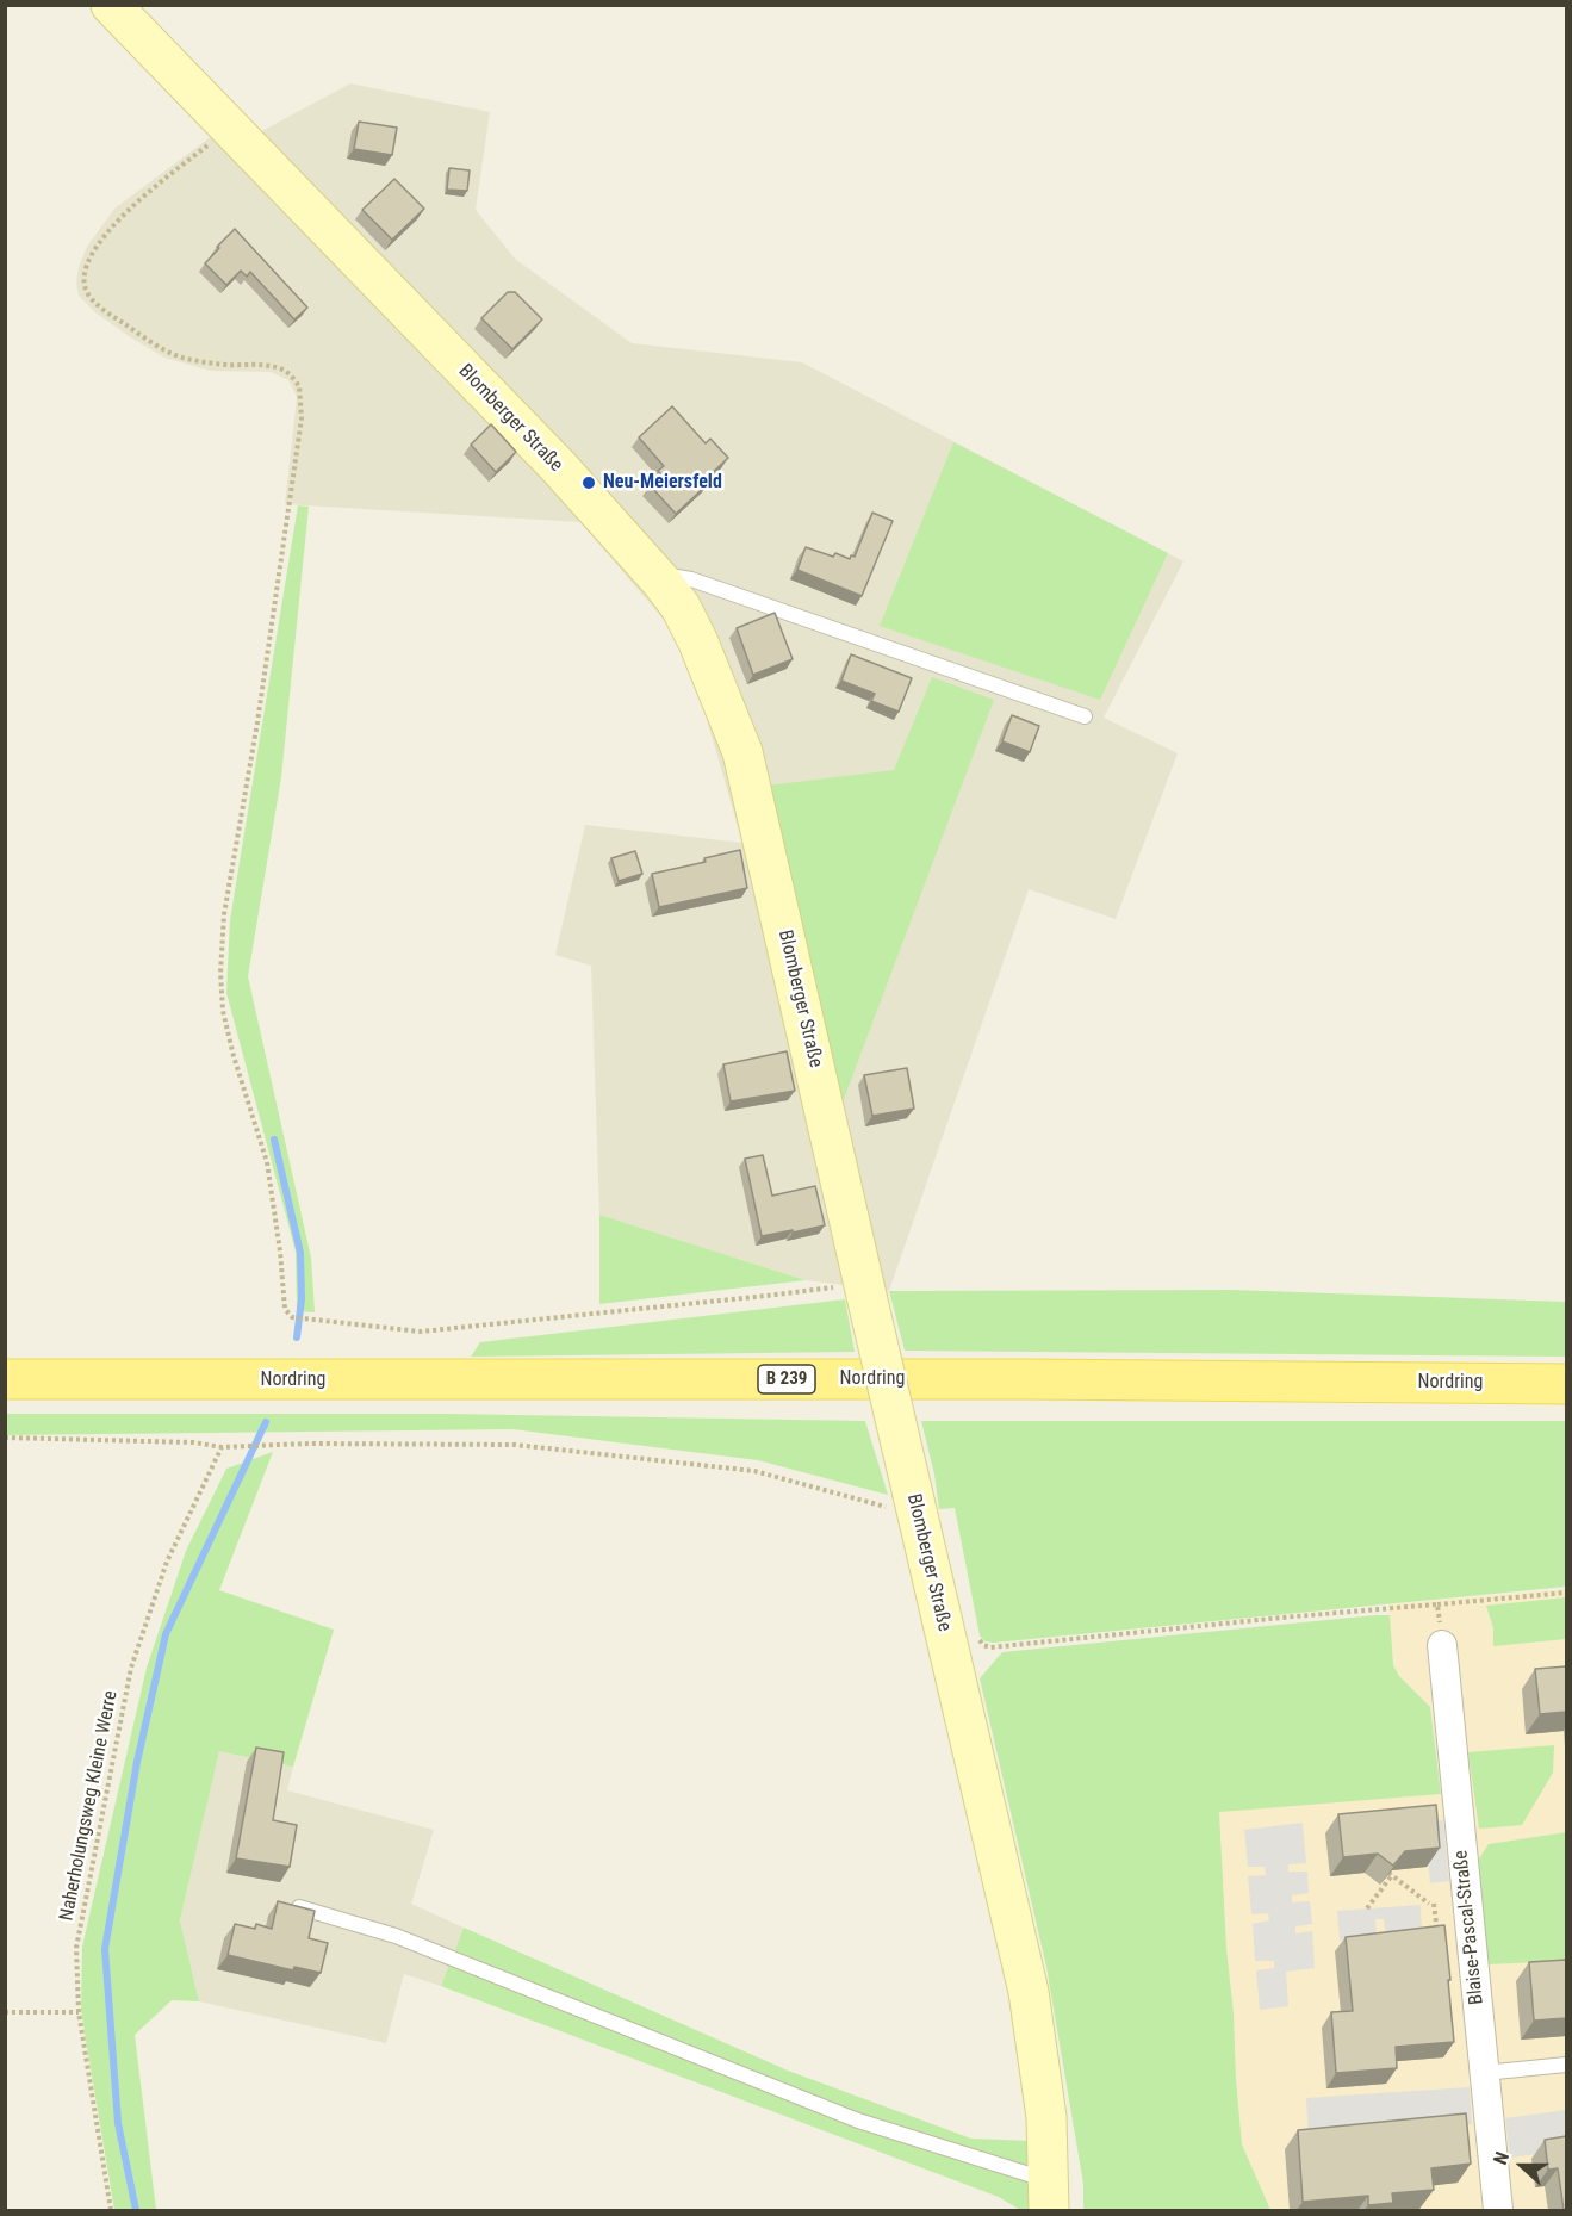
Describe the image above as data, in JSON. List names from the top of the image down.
{
  "streets": {
    "main road": ["Blomberger Straße", "B 239", "Nordring"],
    "street": ["Blaise-Pascal-Straße"],
    "path": ["Naherholungsweg Kleine Werre"]
  },
  "places": ["Neu-Meiersfeld"],
  "north": "left"
}
